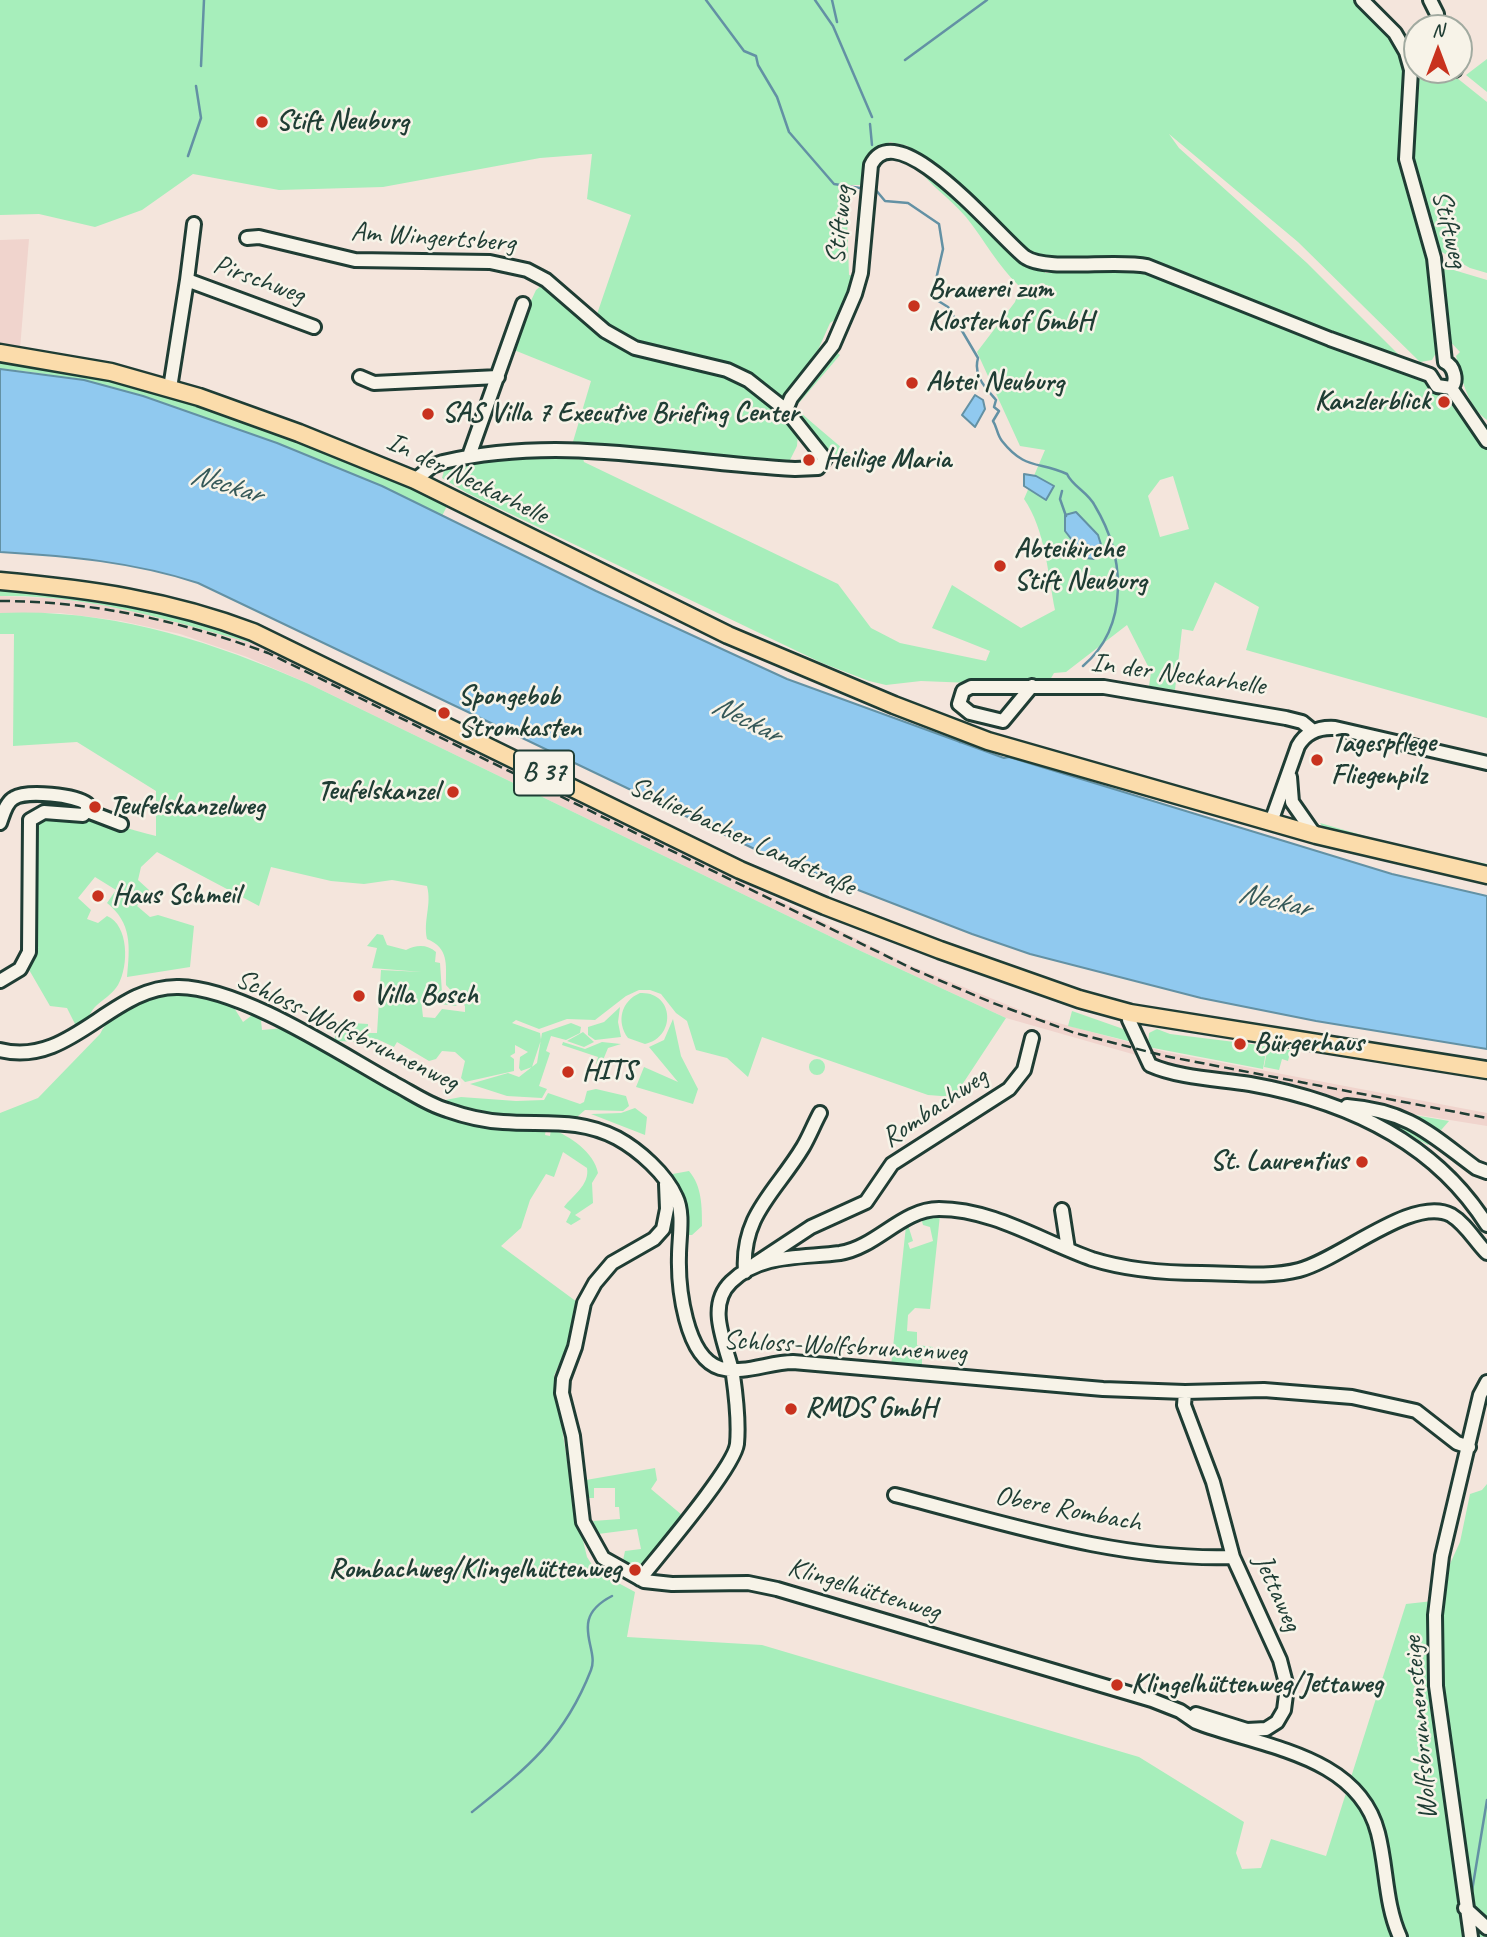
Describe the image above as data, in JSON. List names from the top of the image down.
{
  "streets": {
    "main road": ["In der Neckarhelle", "B 37", "Schlierbacher Landstraße"],
    "street": [
      "Stiftweg",
      "Am Wingertsberg",
      "Pirschweg",
      "Schloss-Wolfsbrunnenweg",
      "Rombachweg",
      "Obere Rombach",
      "Klingelhüttenweg",
      "Jettaweg",
      "Wolfsbrunnensteige"
    ]
  },
  "crossings": [
    ["Stiftweg", "Am Wingertsberg"],
    ["Pirschweg", "In der Neckarhelle"],
    ["Schloss-Wolfsbrunnenweg", "Rombachweg"],
    ["Schloss-Wolfsbrunnenweg", "Klingelhüttenweg"],
    ["Schloss-Wolfsbrunnenweg", "Jettaweg"],
    ["Schloss-Wolfsbrunnenweg", "Wolfsbrunnensteige"],
    ["Rombachweg", "Klingelhüttenweg"],
    ["Obere Rombach", "Jettaweg"],
    ["Klingelhüttenweg", "Jettaweg"]
  ],
  "water": ["Neckar"],
  "places": [
    "Stift Neuburg",
    "Brauerei zum Klosterhof GmbH",
    "Abtei Neuburg",
    "Kanzlerblick",
    "SAS Villa 7 Executive Briefing Center",
    "Heilige Maria",
    "Abteikirche Stift Neuburg",
    "Spongebob Stromkasten",
    "Tagespflege Fliegenpilz",
    "Teufelskanzel",
    "Teufelskanzelweg",
    "Haus Schmeil",
    "Villa Bosch",
    "Bürgerhaus",
    "HITS",
    "St. Laurentius",
    "RMDS GmbH",
    "Rombachweg/Klingelhüttenweg",
    "Klingelhüttenweg/Jettaweg"
  ],
  "north": "top"
}
